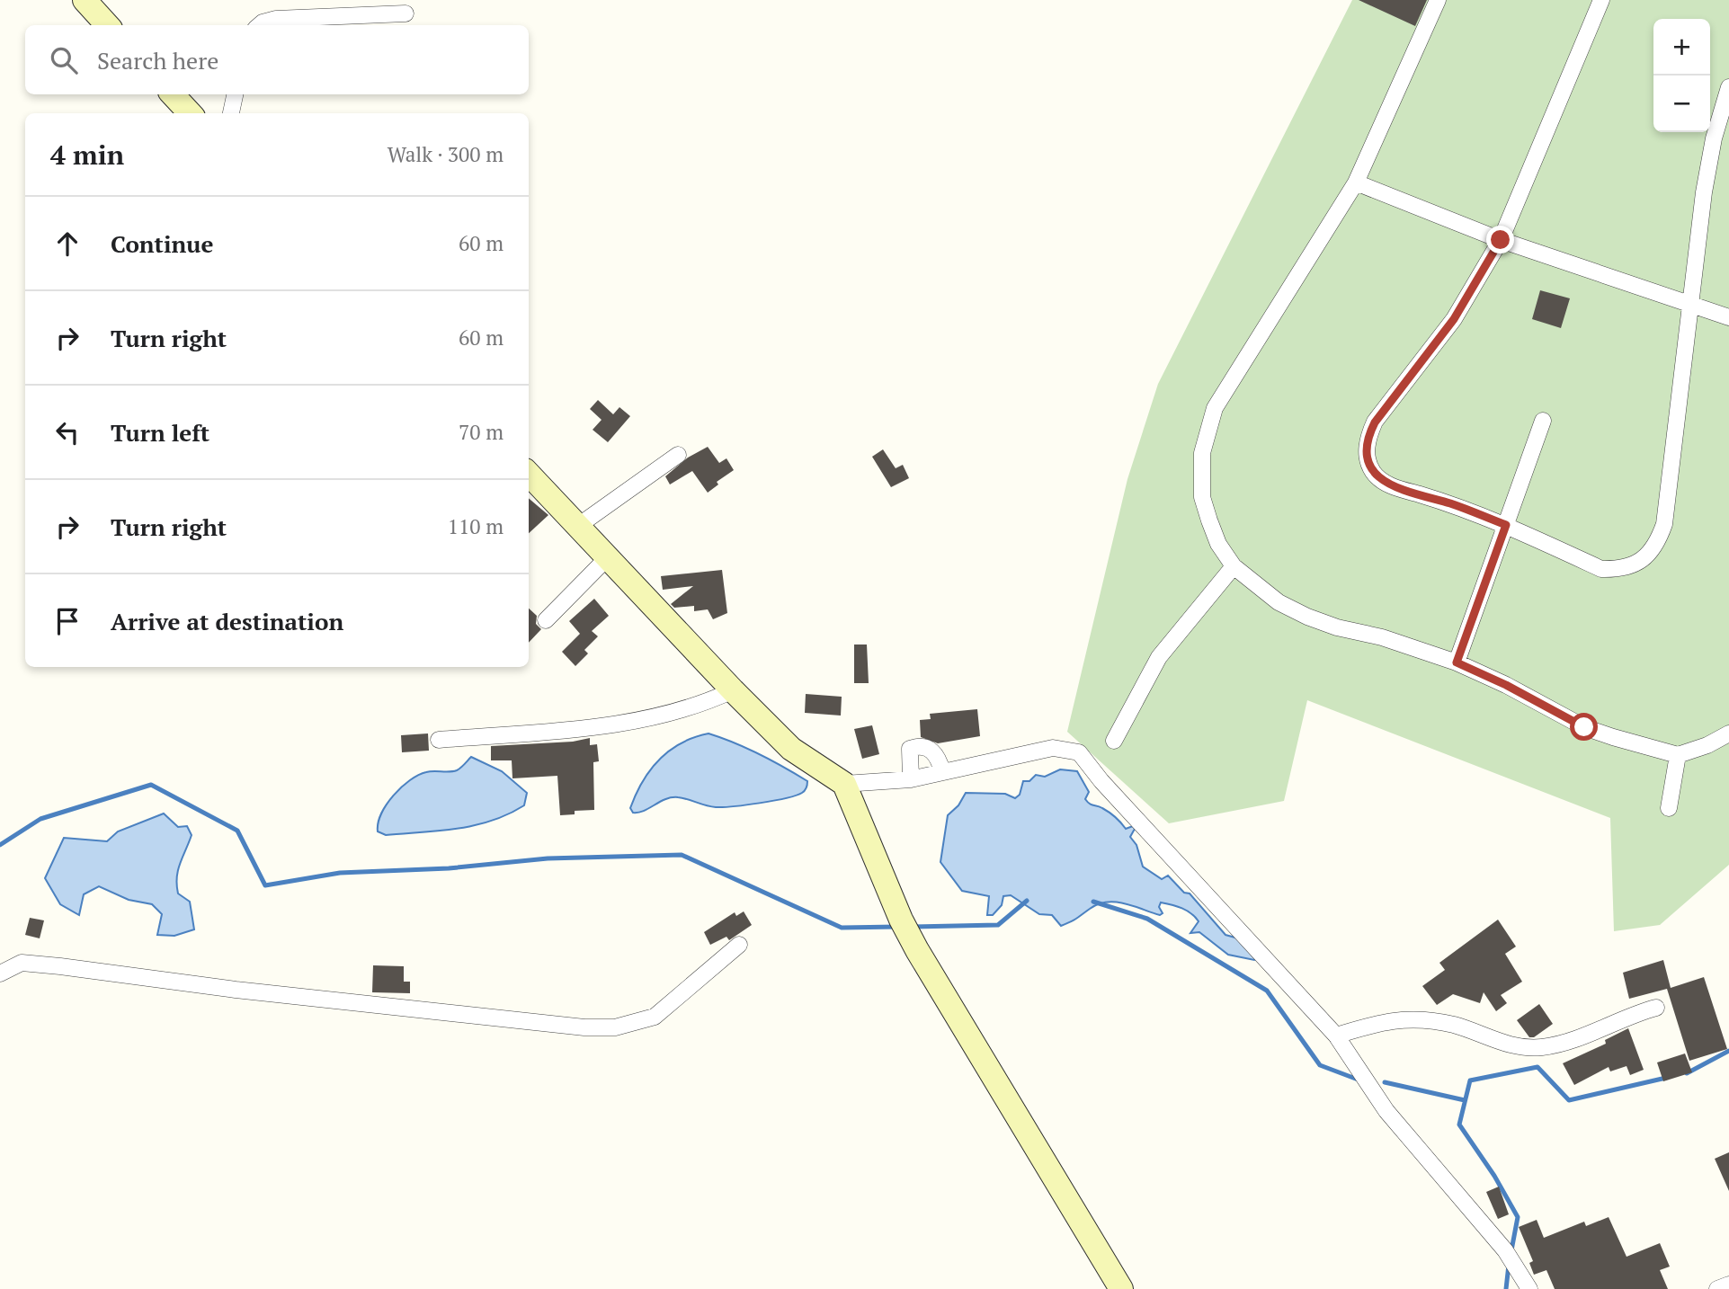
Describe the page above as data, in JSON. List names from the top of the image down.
{
  "page": {
    "map_buttons": ["+", "−"],
    "search": "Search here",
    "heading": ["4 min", "Walk · 300 m"],
    "list": [
      ["Continue", "60 m"],
      ["Turn right", "60 m"],
      ["Turn left", "70 m"],
      ["Turn right", "110 m"],
      "Arrive at destination"
    ]
  }
}
